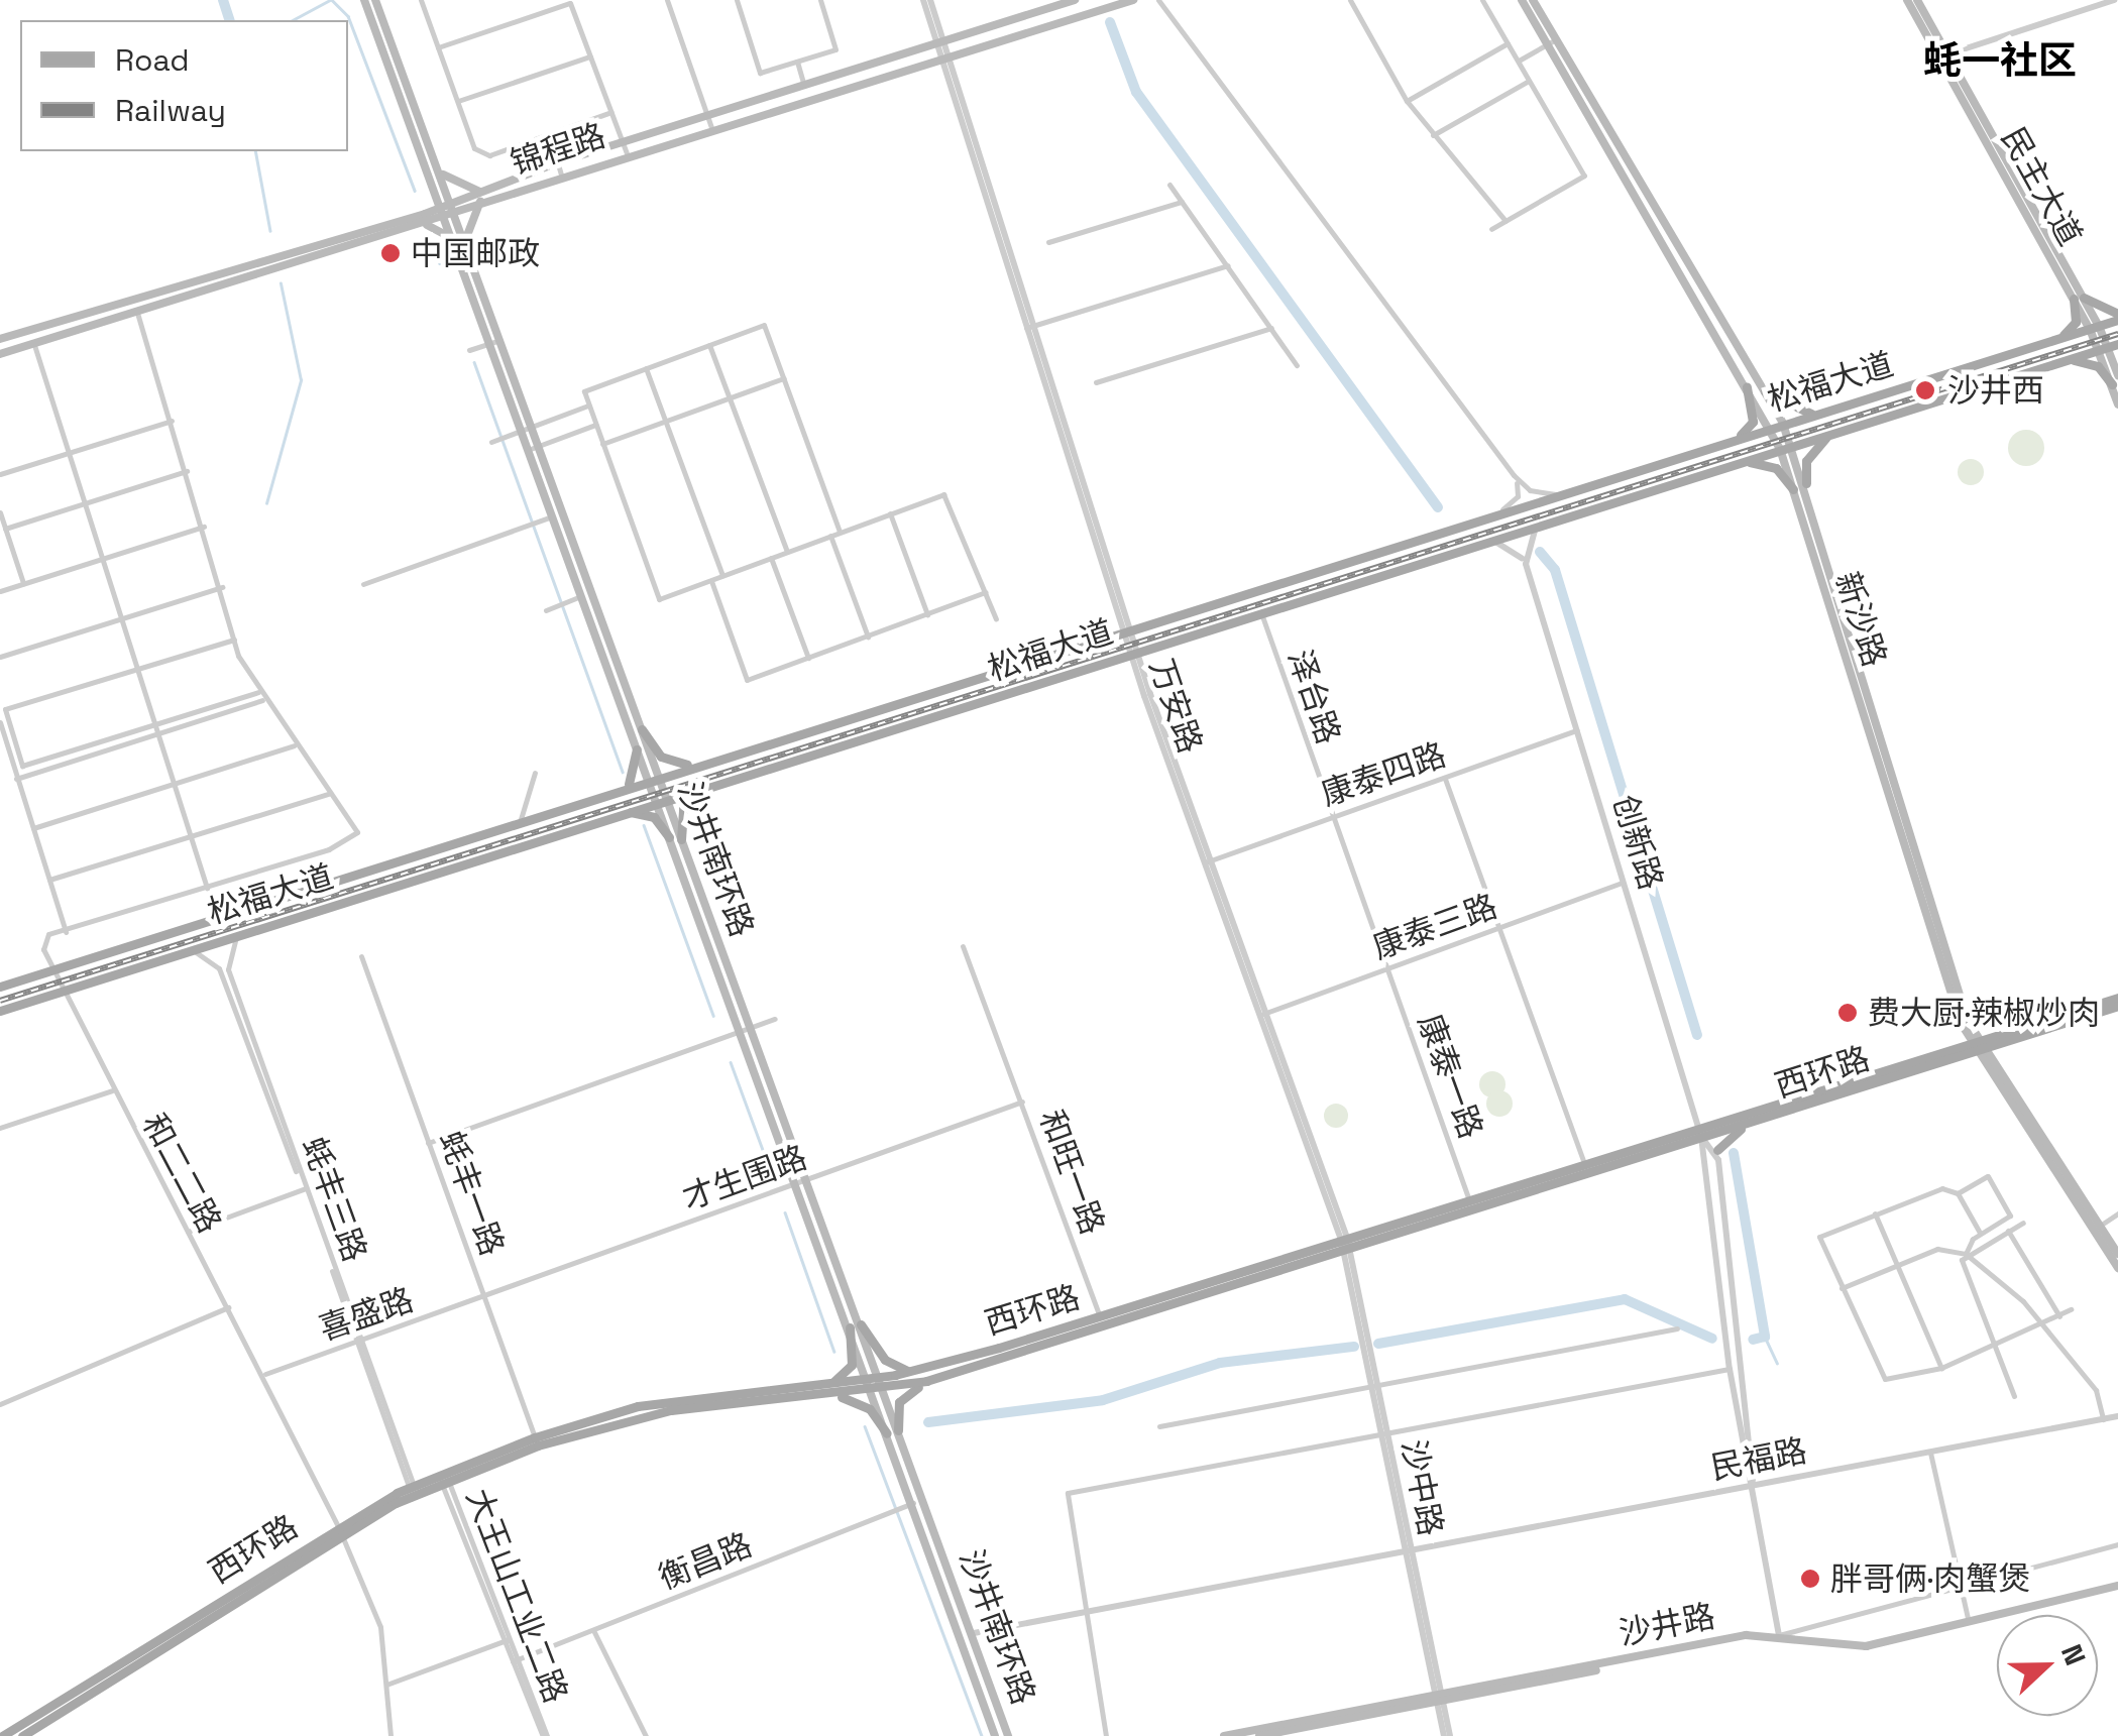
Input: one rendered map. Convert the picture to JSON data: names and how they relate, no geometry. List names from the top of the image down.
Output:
{
  "streets": {
    "main road": [
      "锦程路",
      "民主大道",
      "松福大道",
      "新沙路",
      "沙井南环路",
      "西环路",
      "沙井路"
    ],
    "street": [
      "泽台路",
      "万安路",
      "康泰四路",
      "创新路",
      "康泰三路",
      "康泰一路",
      "和旺一路",
      "和二二路",
      "才生围路",
      "蚝丰一路",
      "蚝丰三路",
      "喜盛路",
      "民福路",
      "沙中路",
      "衡昌路",
      "大王山工业二路"
    ]
  },
  "crossings": [
    ["锦程路", "万安路"],
    ["锦程路", "沙井南环路"],
    ["民主大道", "松福大道"],
    ["松福大道", "新沙路"],
    ["松福大道", "泽台路"],
    ["松福大道", "万安路"],
    ["松福大道", "沙井南环路"],
    ["松福大道", "和二二路"],
    ["松福大道", "蚝丰三路"],
    ["新沙路", "西环路"],
    ["泽台路", "康泰四路"],
    ["泽台路", "康泰三路"],
    ["泽台路", "康泰一路"],
    ["万安路", "康泰四路"],
    ["万安路", "康泰三路"],
    ["万安路", "西环路"],
    ["万安路", "沙中路"],
    ["康泰四路", "创新路"],
    ["创新路", "康泰三路"],
    ["创新路", "西环路"],
    ["创新路", "民福路"],
    ["创新路", "沙井路"],
    ["沙井南环路", "西环路"],
    ["沙井南环路", "才生围路"],
    ["沙井南环路", "民福路"],
    ["沙井南环路", "衡昌路"],
    ["康泰三路", "康泰一路"],
    ["西环路", "康泰一路"],
    ["西环路", "和旺一路"],
    ["西环路", "和二二路"],
    ["西环路", "蚝丰一路"],
    ["西环路", "蚝丰三路"],
    ["西环路", "沙中路"],
    ["西环路", "大王山工业二路"],
    ["和旺一路", "才生围路"],
    ["和二二路", "喜盛路"],
    ["才生围路", "蚝丰一路"],
    ["才生围路", "喜盛路"],
    ["蚝丰一路", "喜盛路"],
    ["蚝丰三路", "喜盛路"],
    ["民福路", "沙中路"],
    ["沙中路", "沙井路"],
    ["衡昌路", "大王山工业二路"]
  ],
  "districts": ["蚝一社区"],
  "places": [
    "中国邮政",
    "沙井西",
    "费大厨·辣椒炒肉",
    "胖哥俩·肉蟹煲"
  ],
  "legend": ["Road", "Railway"],
  "north": "right"
}
